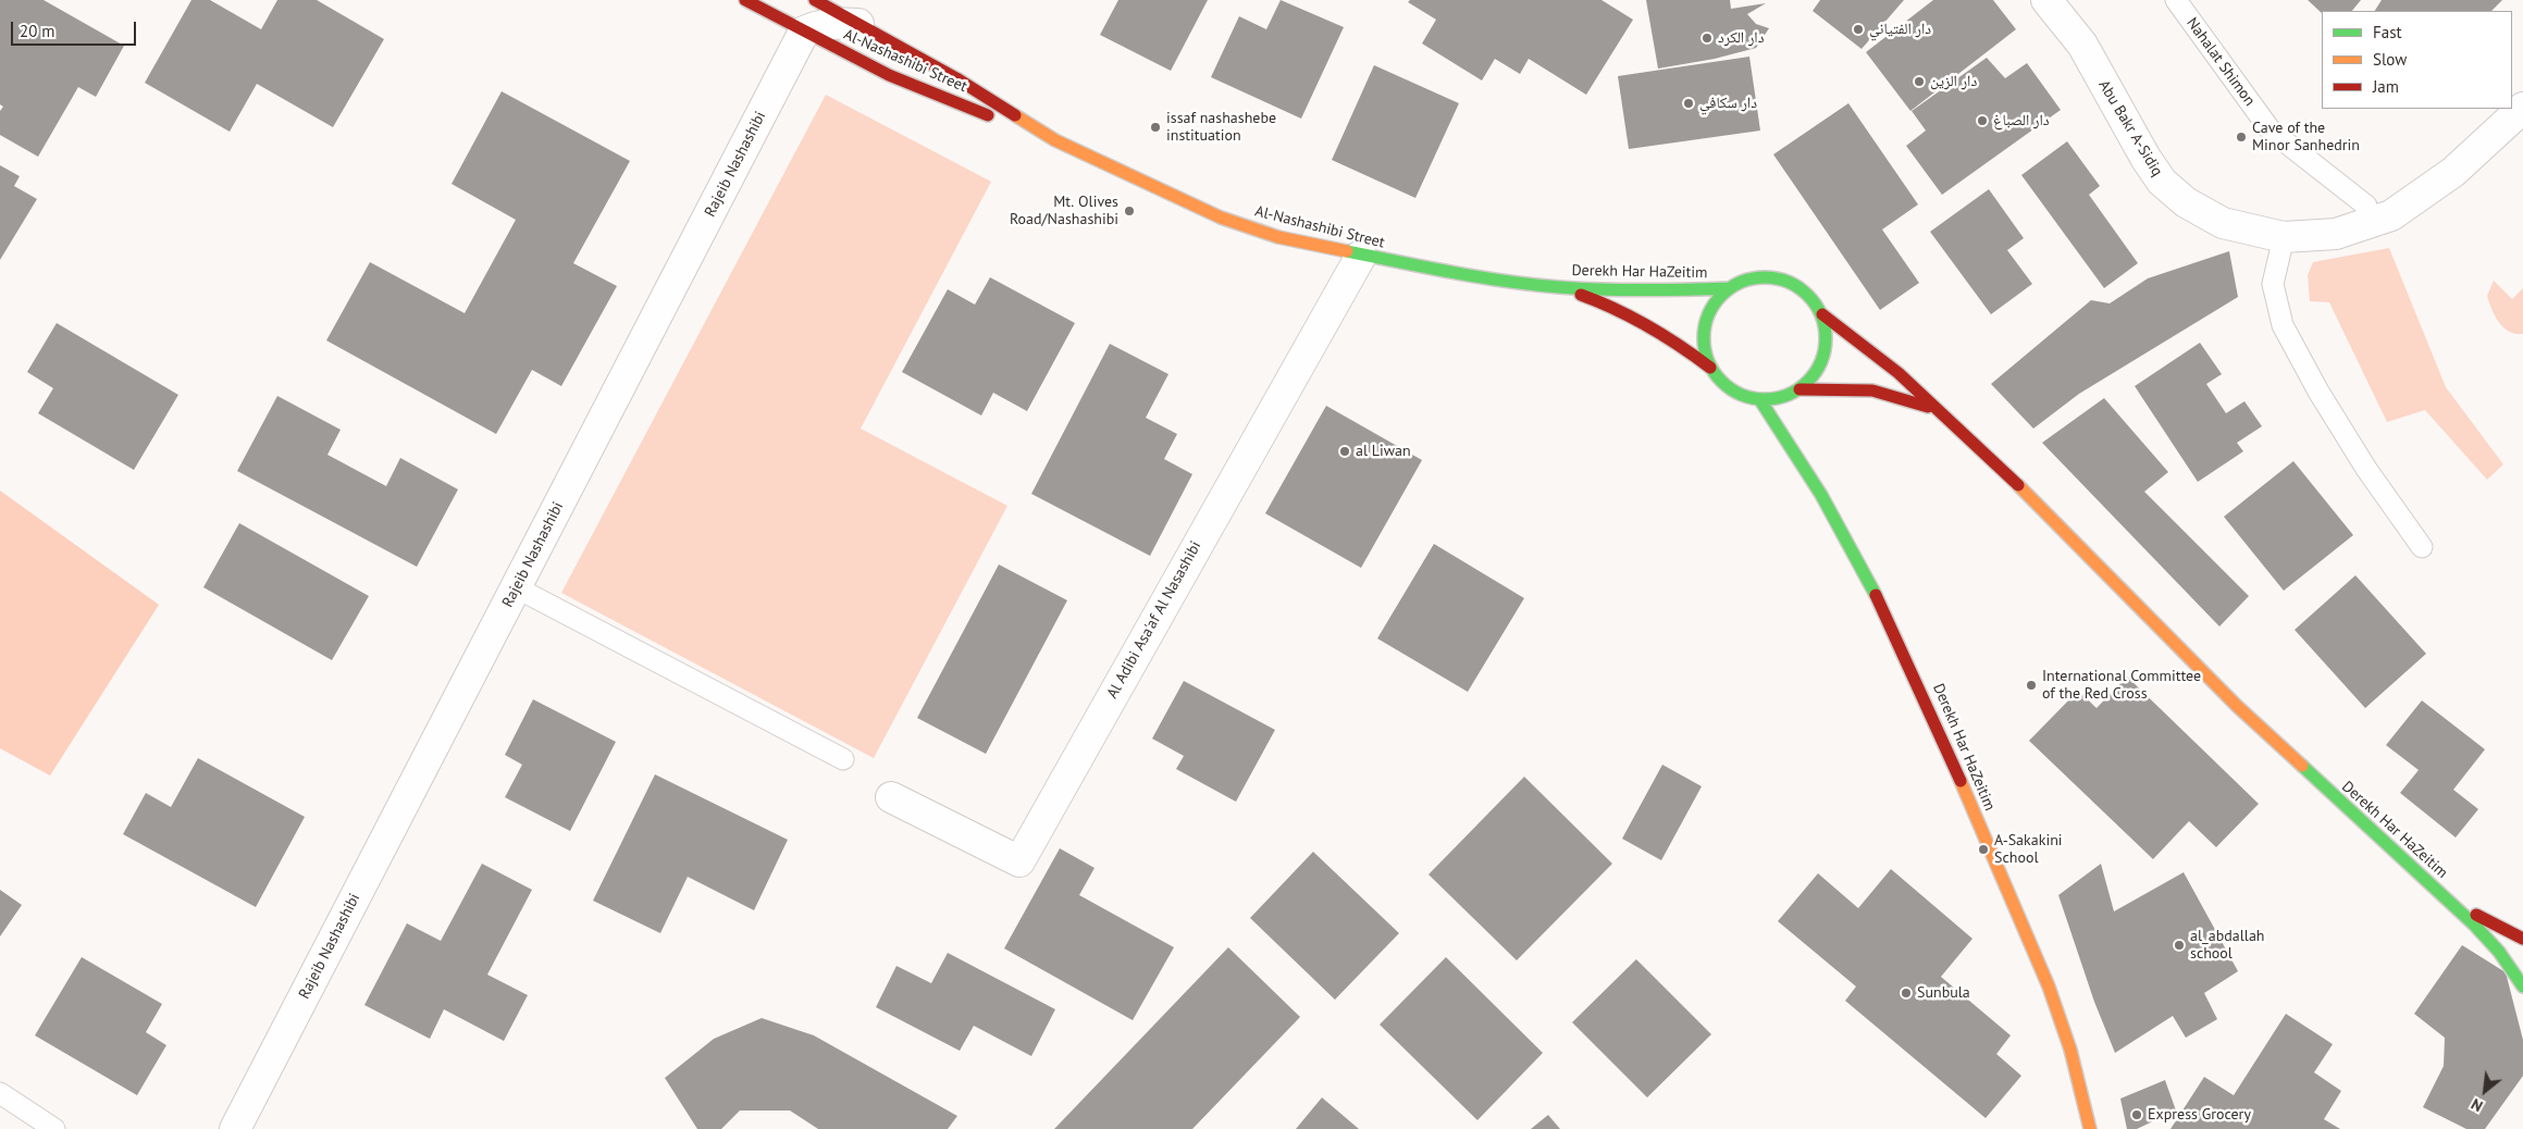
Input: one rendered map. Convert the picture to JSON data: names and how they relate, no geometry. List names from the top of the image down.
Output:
{
  "streets": {
    "street": [
      "Al-Nashashibi Street",
      "Abu Bakr A-Sidiq",
      "Rajeib Nashashibi",
      "Derekh Har HaZeitim",
      "Al Adibi Asa'af Al Nasashibi"
    ],
    "lane": ["Nahalat Shimon"]
  },
  "crossings": [
    ["Al-Nashashibi Street", "Rajeib Nashashibi"],
    ["Al-Nashashibi Street", "Derekh Har HaZeitim"],
    ["Al-Nashashibi Street", "Al Adibi Asa'af Al Nasashibi"]
  ],
  "places": [
    "دار الفتياني",
    "دار الكرد",
    "دار الزين",
    "دار سكافي",
    "دار الصباغ",
    "issaf nashashebe instituation",
    "Cave of the Minor Sanhedrin",
    "Mt. Olives Road/Nashashibi",
    "al Liwan",
    "International Committee of the Red Cross",
    "A-Sakakini School",
    "al_abdallah school",
    "Sunbula",
    "Express Grocery"
  ],
  "legend": ["Fast", "Slow", "Jam"],
  "scale_bar": "20 m",
  "north": "bottom left"
}
